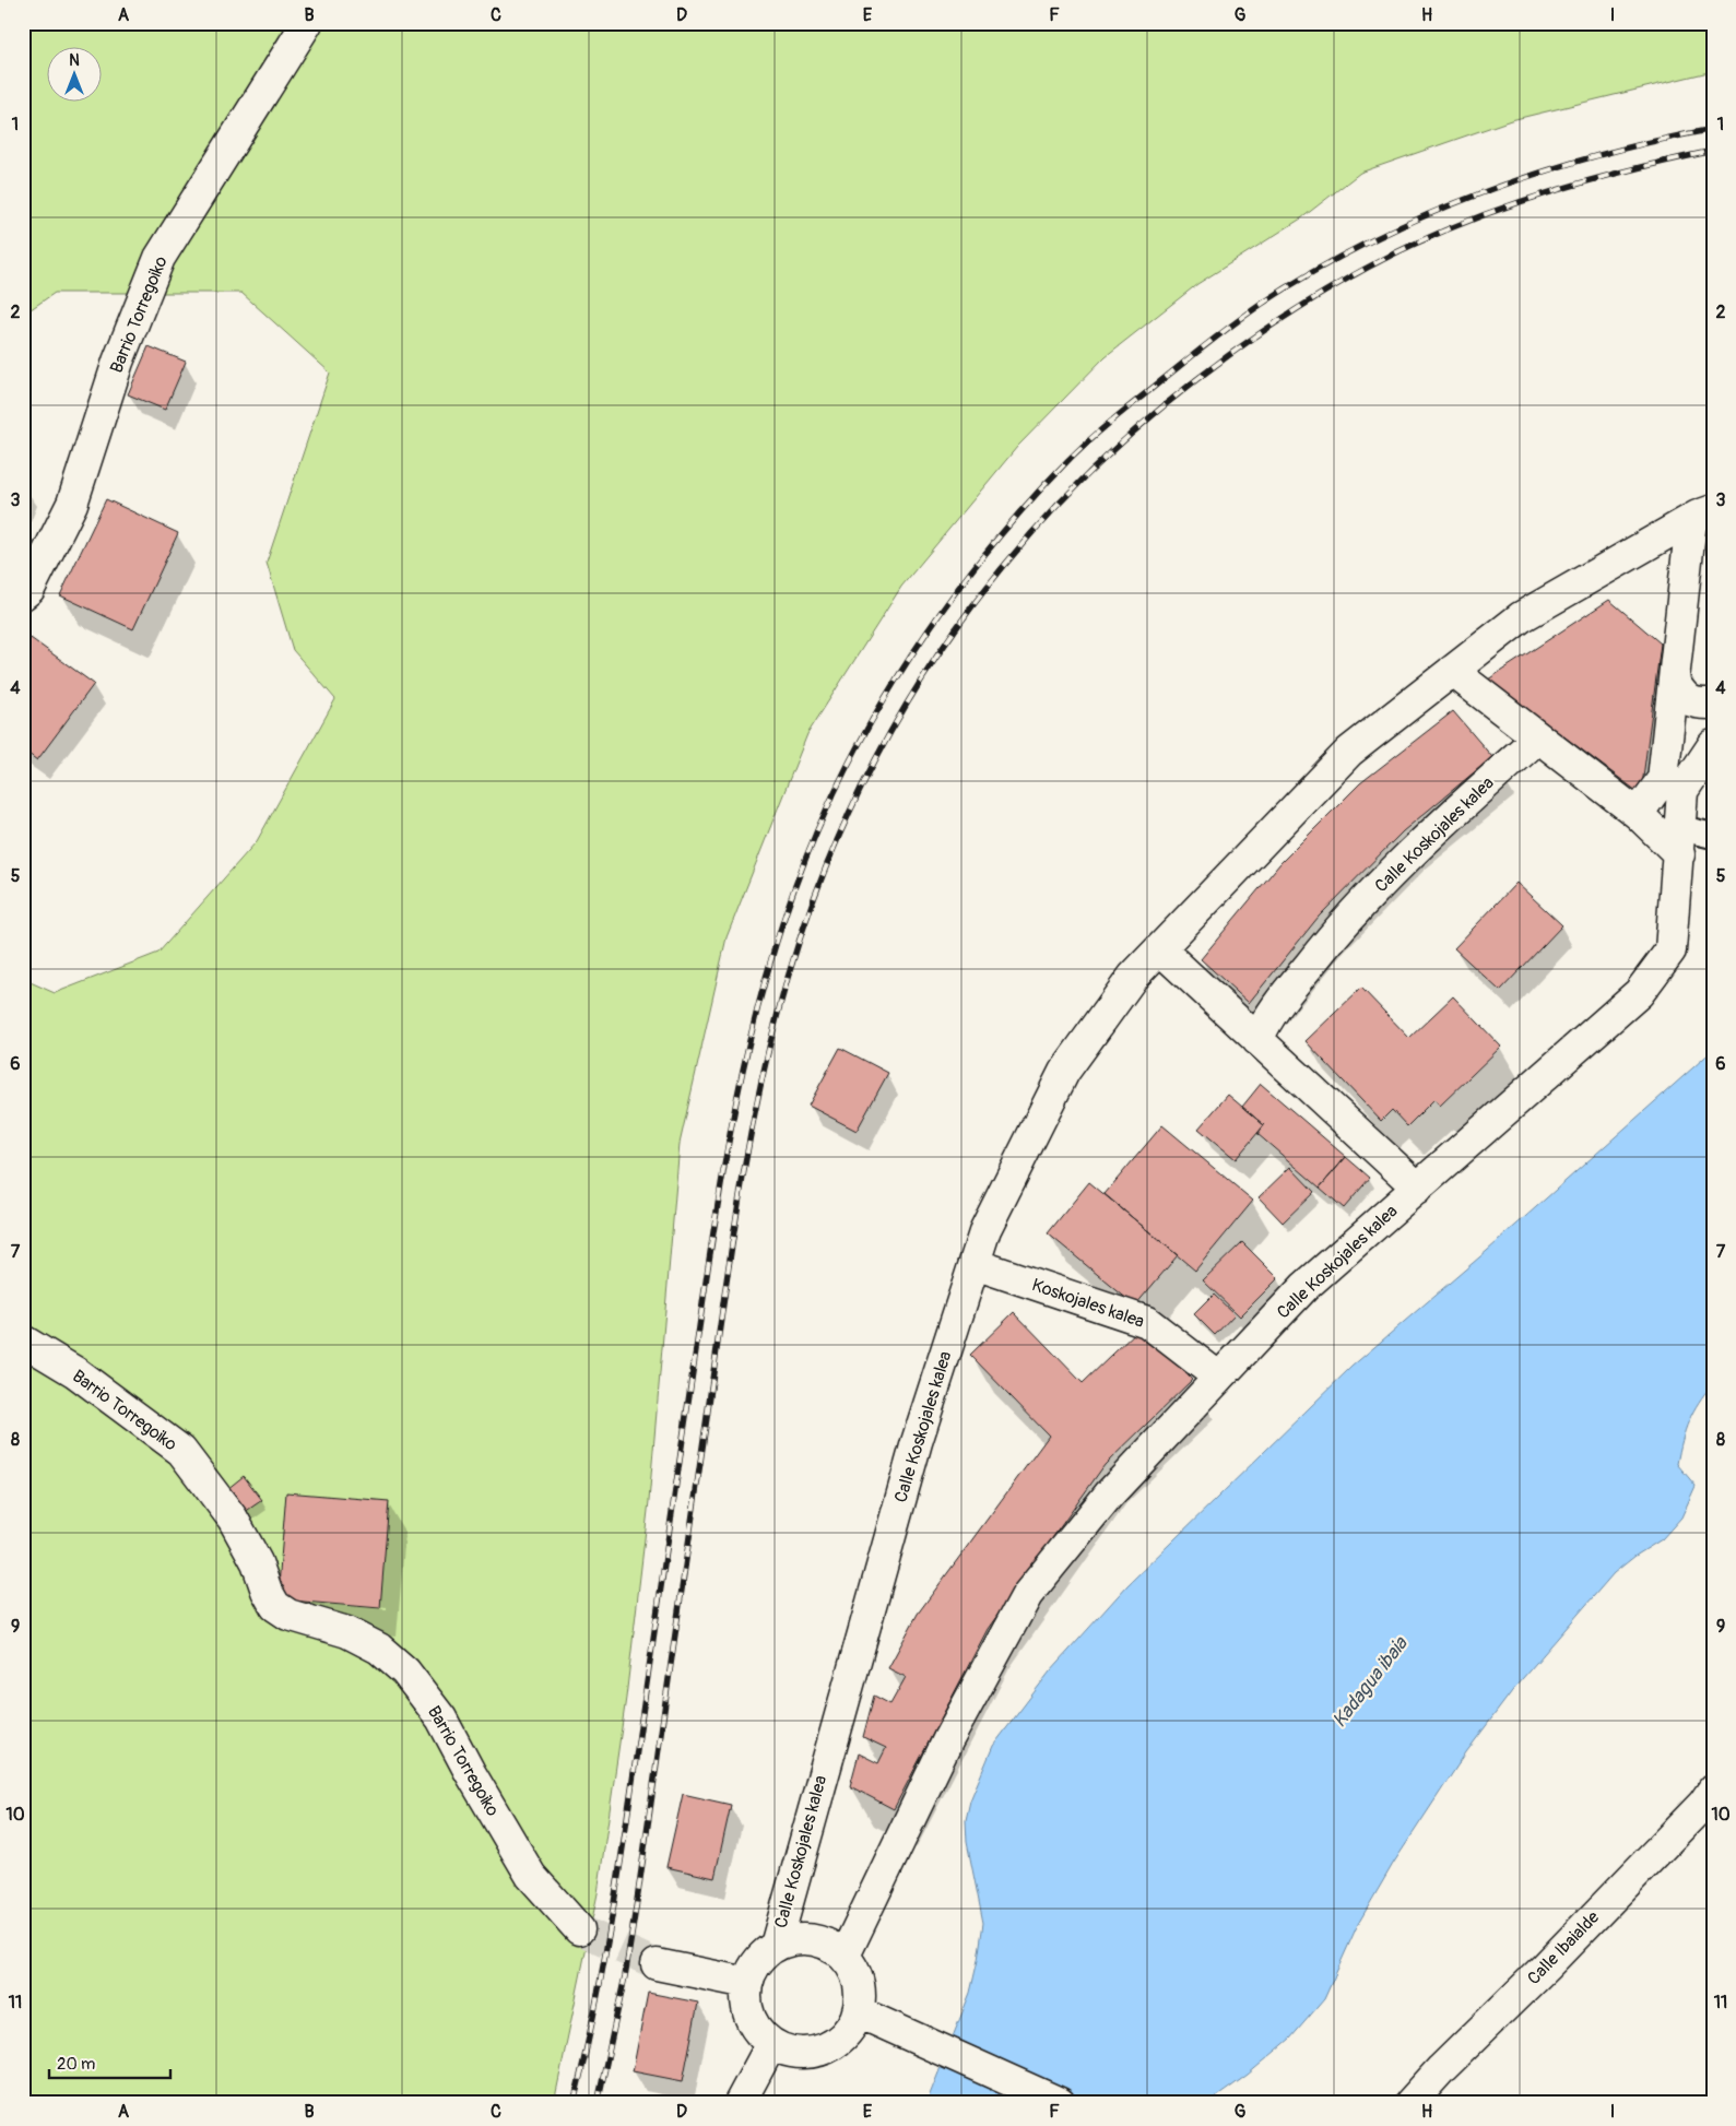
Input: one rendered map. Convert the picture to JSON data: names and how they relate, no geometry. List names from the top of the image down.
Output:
{
  "streets": {
    "street": [
      "Barrio Torregoiko",
      "Calle Koskojales kalea",
      "Koskojales kalea",
      "Calle Ibaialde"
    ]
  },
  "crossings": [
    ["Calle Koskojales kalea", "Koskojales kalea"]
  ],
  "water": ["Kadagua ibaia"],
  "scale_bar": "20 m",
  "north": "top",
  "grid": {
    "columns": [
      "A",
      "B",
      "C",
      "D",
      "E",
      "F",
      "G",
      "H",
      "I"
    ],
    "rows": [
      "1",
      "2",
      "3",
      "4",
      "5",
      "6",
      "7",
      "8",
      "9",
      "10",
      "11"
    ]
  }
}
